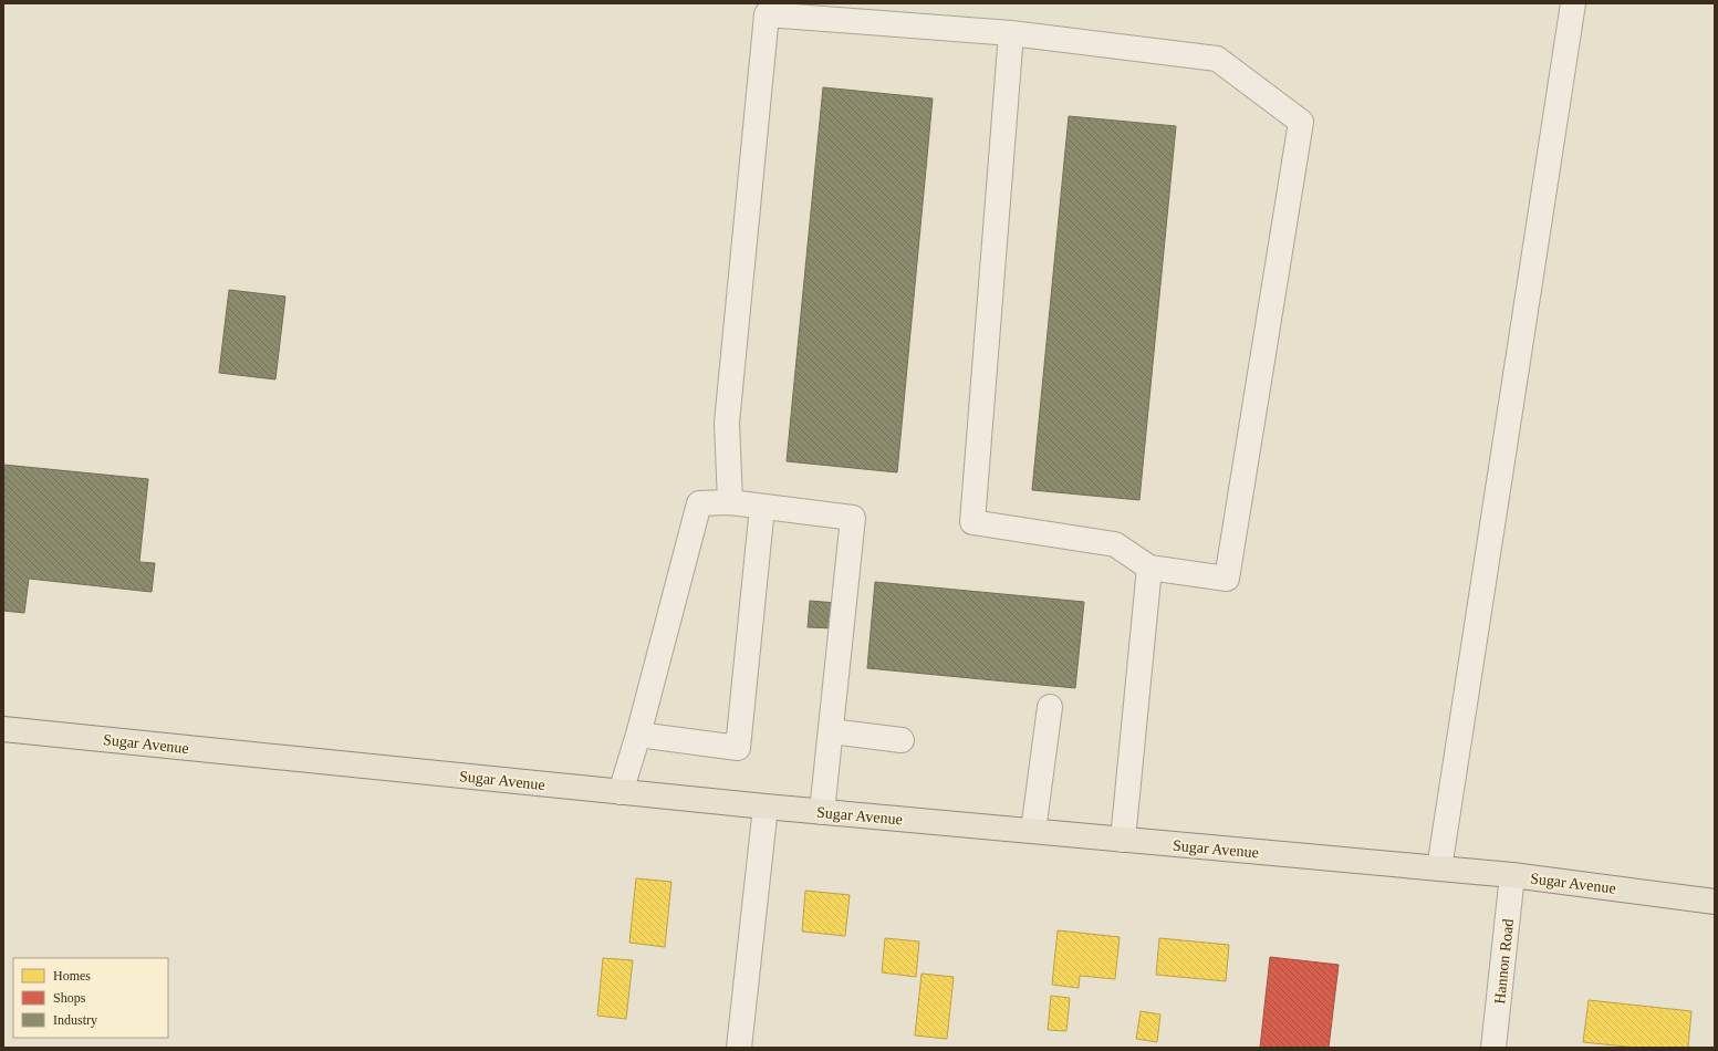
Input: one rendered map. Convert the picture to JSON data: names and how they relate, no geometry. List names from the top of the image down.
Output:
{
  "streets": {
    "main road": ["Sugar Avenue"],
    "street": ["Hannon Road"]
  },
  "crossings": [
    ["Sugar Avenue", "Hannon Road"]
  ],
  "legend": ["Homes", "Shops", "Industry"]
}
